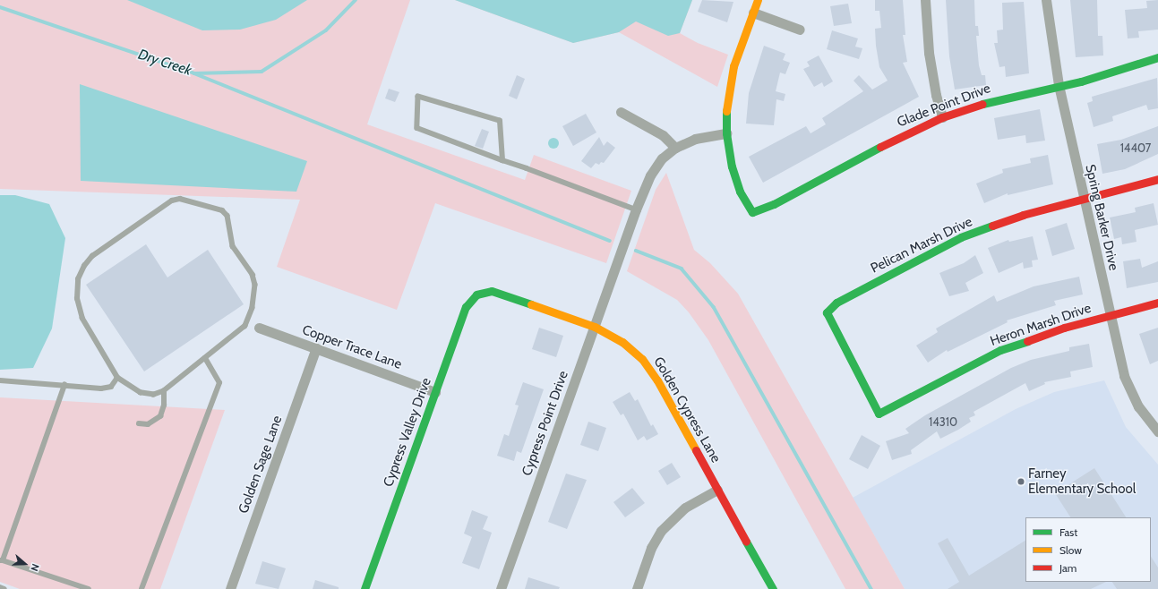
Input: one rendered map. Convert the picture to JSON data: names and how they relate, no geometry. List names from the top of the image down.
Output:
{
  "streets": {
    "street": [
      "Glade Point Drive",
      "Spring Barker Drive",
      "Pelican Marsh Drive",
      "Heron Marsh Drive",
      "Copper Trace Lane",
      "Golden Cypress Lane",
      "Cypress Point Drive",
      "Cypress Valley Drive",
      "Golden Sage Lane"
    ]
  },
  "crossings": [
    ["Glade Point Drive", "Spring Barker Drive"],
    ["Spring Barker Drive", "Pelican Marsh Drive"],
    ["Spring Barker Drive", "Heron Marsh Drive"],
    ["Pelican Marsh Drive", "Heron Marsh Drive"],
    ["Copper Trace Lane", "Cypress Valley Drive"],
    ["Copper Trace Lane", "Golden Sage Lane"],
    ["Golden Cypress Lane", "Cypress Point Drive"],
    ["Golden Cypress Lane", "Cypress Valley Drive"]
  ],
  "water": ["Dry Creek"],
  "places": ["Farney Elementary School"],
  "house_numbers": ["14407", "14310"],
  "legend": ["Fast", "Slow", "Jam"],
  "north": "right"
}
